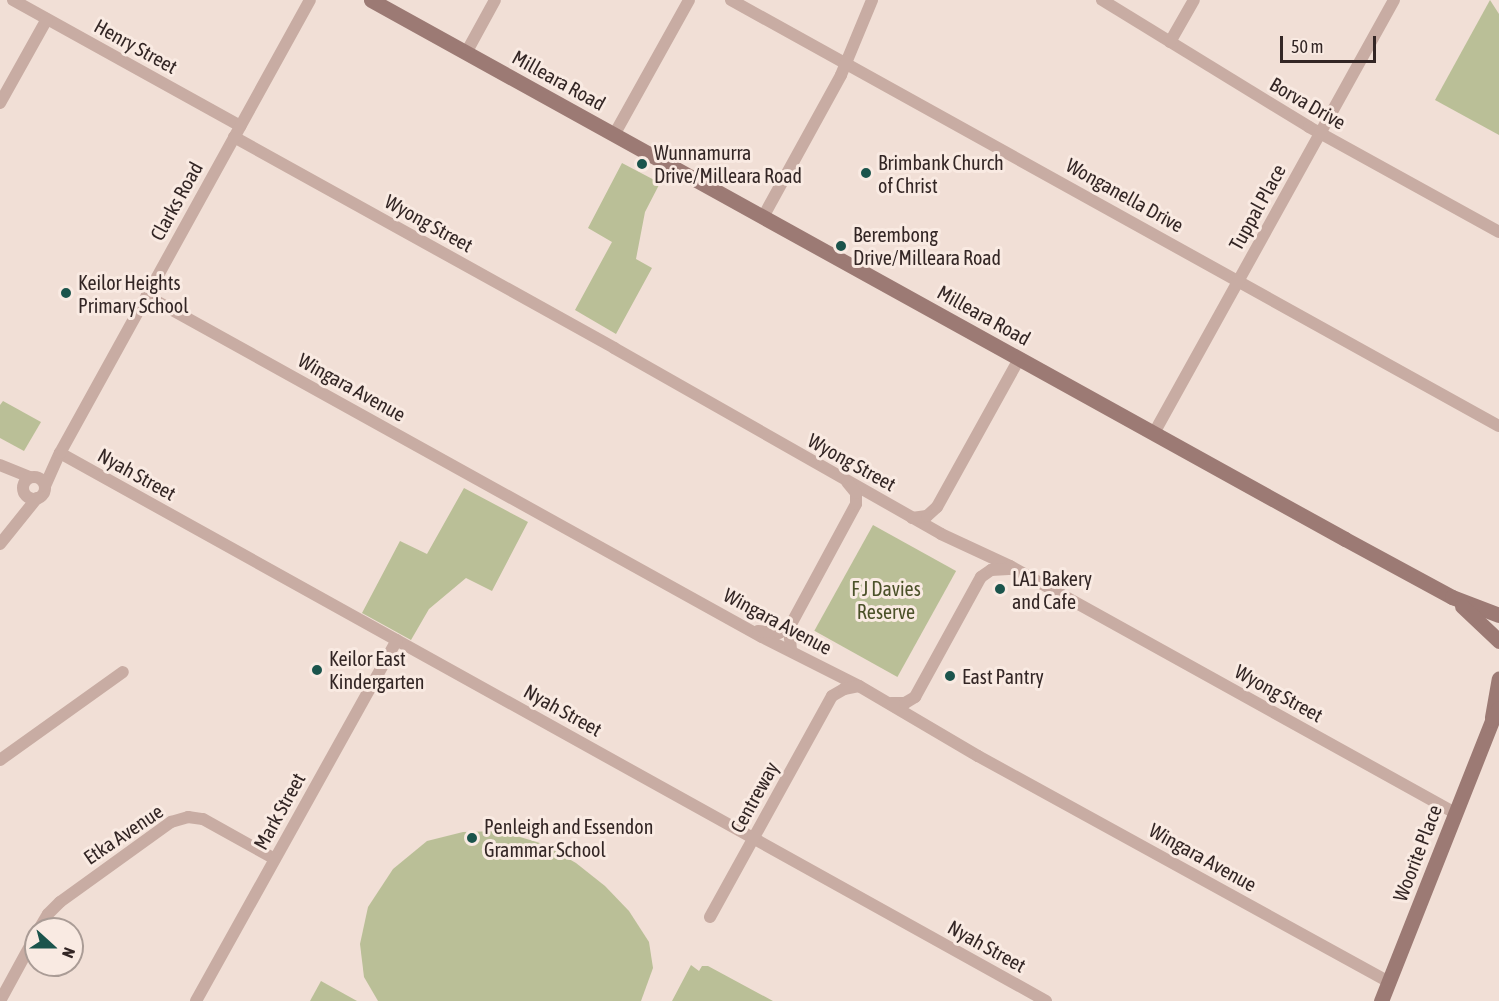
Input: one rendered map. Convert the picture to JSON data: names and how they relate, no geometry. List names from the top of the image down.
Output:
{
  "streets": {
    "main road": ["Milleara Road", "Woorite Place"],
    "street": [
      "Henry Street",
      "Borva Drive",
      "Wonganella Drive",
      "Clarks Road",
      "Tuppal Place",
      "Wyong Street",
      "Wingara Avenue",
      "Nyah Street",
      "Centreway",
      "Mark Street",
      "Etka Avenue"
    ]
  },
  "crossings": [
    ["Henry Street", "Clarks Road"],
    ["Milleara Road", "Tuppal Place"],
    ["Borva Drive", "Tuppal Place"],
    ["Wonganella Drive", "Tuppal Place"],
    ["Clarks Road", "Wyong Street"],
    ["Clarks Road", "Wingara Avenue"],
    ["Clarks Road", "Nyah Street"],
    ["Wyong Street", "Woorite Place"],
    ["Wingara Avenue", "Woorite Place"],
    ["Nyah Street", "Centreway"],
    ["Nyah Street", "Mark Street"],
    ["Mark Street", "Etka Avenue"]
  ],
  "parks": ["F J Davies Reserve"],
  "places": [
    "Wunnamurra Drive/Milleara Road",
    "Brimbank Church of Christ",
    "Berembong Drive/Milleara Road",
    "Keilor Heights Primary School",
    "LA1 Bakery and Cafe",
    "Keilor East Kindergarten",
    "East Pantry",
    "Penleigh and Essendon Grammar School"
  ],
  "scale_bar": "50 m",
  "north": "right"
}
